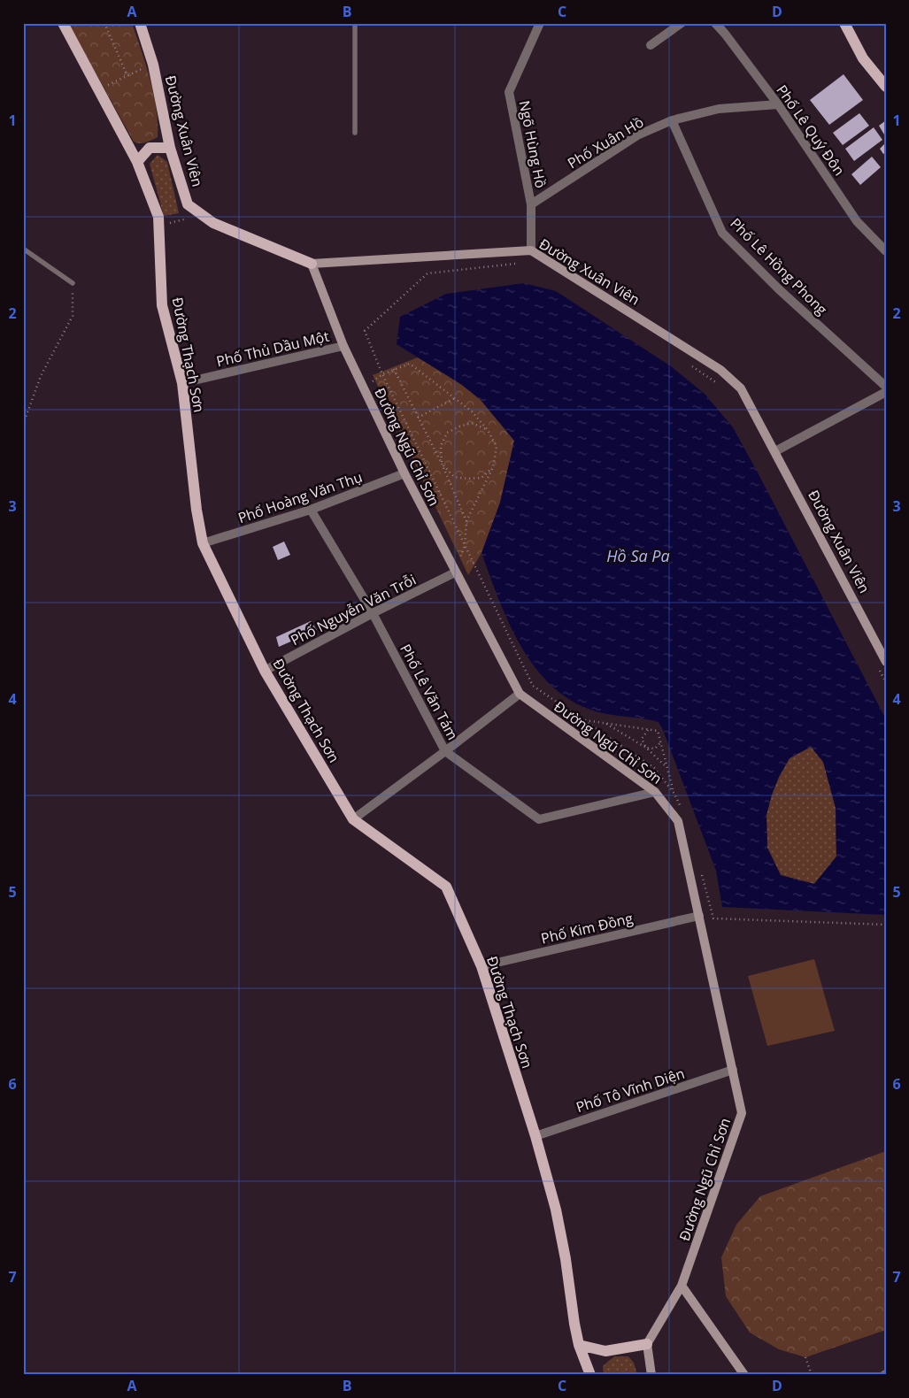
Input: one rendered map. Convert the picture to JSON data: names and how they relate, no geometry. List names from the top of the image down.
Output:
{
  "streets": {
    "main road": ["Đường Xuân Viên", "Đường Thạch Sơn", "Đường Ngũ Chỉ Sơn"],
    "street": [
      "Phố Lê Quý Đôn",
      "Phố Xuân Hồ",
      "Ngõ Hùng Hồ",
      "Phố Lê Hồng Phong",
      "Phố Thủ Dầu Một",
      "Phố Hoàng Văn Thụ",
      "Phố Nguyễn Văn Trỗi",
      "Phố Lê Văn Tám",
      "Phố Kim Đồng",
      "Phố Tô Vĩnh Diện"
    ]
  },
  "crossings": [
    ["Phố Lê Quý Đôn", "Phố Xuân Hồ"],
    ["Đường Xuân Viên", "Ngõ Hùng Hồ"],
    ["Đường Xuân Viên", "Đường Ngũ Chỉ Sơn"],
    ["Phố Xuân Hồ", "Ngõ Hùng Hồ"],
    ["Phố Xuân Hồ", "Phố Lê Hồng Phong"],
    ["Phố Thủ Dầu Một", "Đường Thạch Sơn"],
    ["Phố Thủ Dầu Một", "Đường Ngũ Chỉ Sơn"],
    ["Đường Thạch Sơn", "Phố Hoàng Văn Thụ"],
    ["Đường Thạch Sơn", "Phố Nguyễn Văn Trỗi"],
    ["Đường Thạch Sơn", "Phố Kim Đồng"],
    ["Đường Thạch Sơn", "Phố Tô Vĩnh Diện"],
    ["Đường Ngũ Chỉ Sơn", "Phố Hoàng Văn Thụ"],
    ["Đường Ngũ Chỉ Sơn", "Phố Nguyễn Văn Trỗi"],
    ["Đường Ngũ Chỉ Sơn", "Phố Lê Văn Tám"],
    ["Đường Ngũ Chỉ Sơn", "Phố Kim Đồng"],
    ["Đường Ngũ Chỉ Sơn", "Phố Tô Vĩnh Diện"],
    ["Phố Hoàng Văn Thụ", "Phố Lê Văn Tám"],
    ["Phố Nguyễn Văn Trỗi", "Phố Lê Văn Tám"]
  ],
  "water": ["Hồ Sa Pa"],
  "grid": {
    "columns": [
      "A",
      "B",
      "C",
      "D"
    ],
    "rows": [
      "1",
      "2",
      "3",
      "4",
      "5",
      "6",
      "7"
    ]
  }
}
